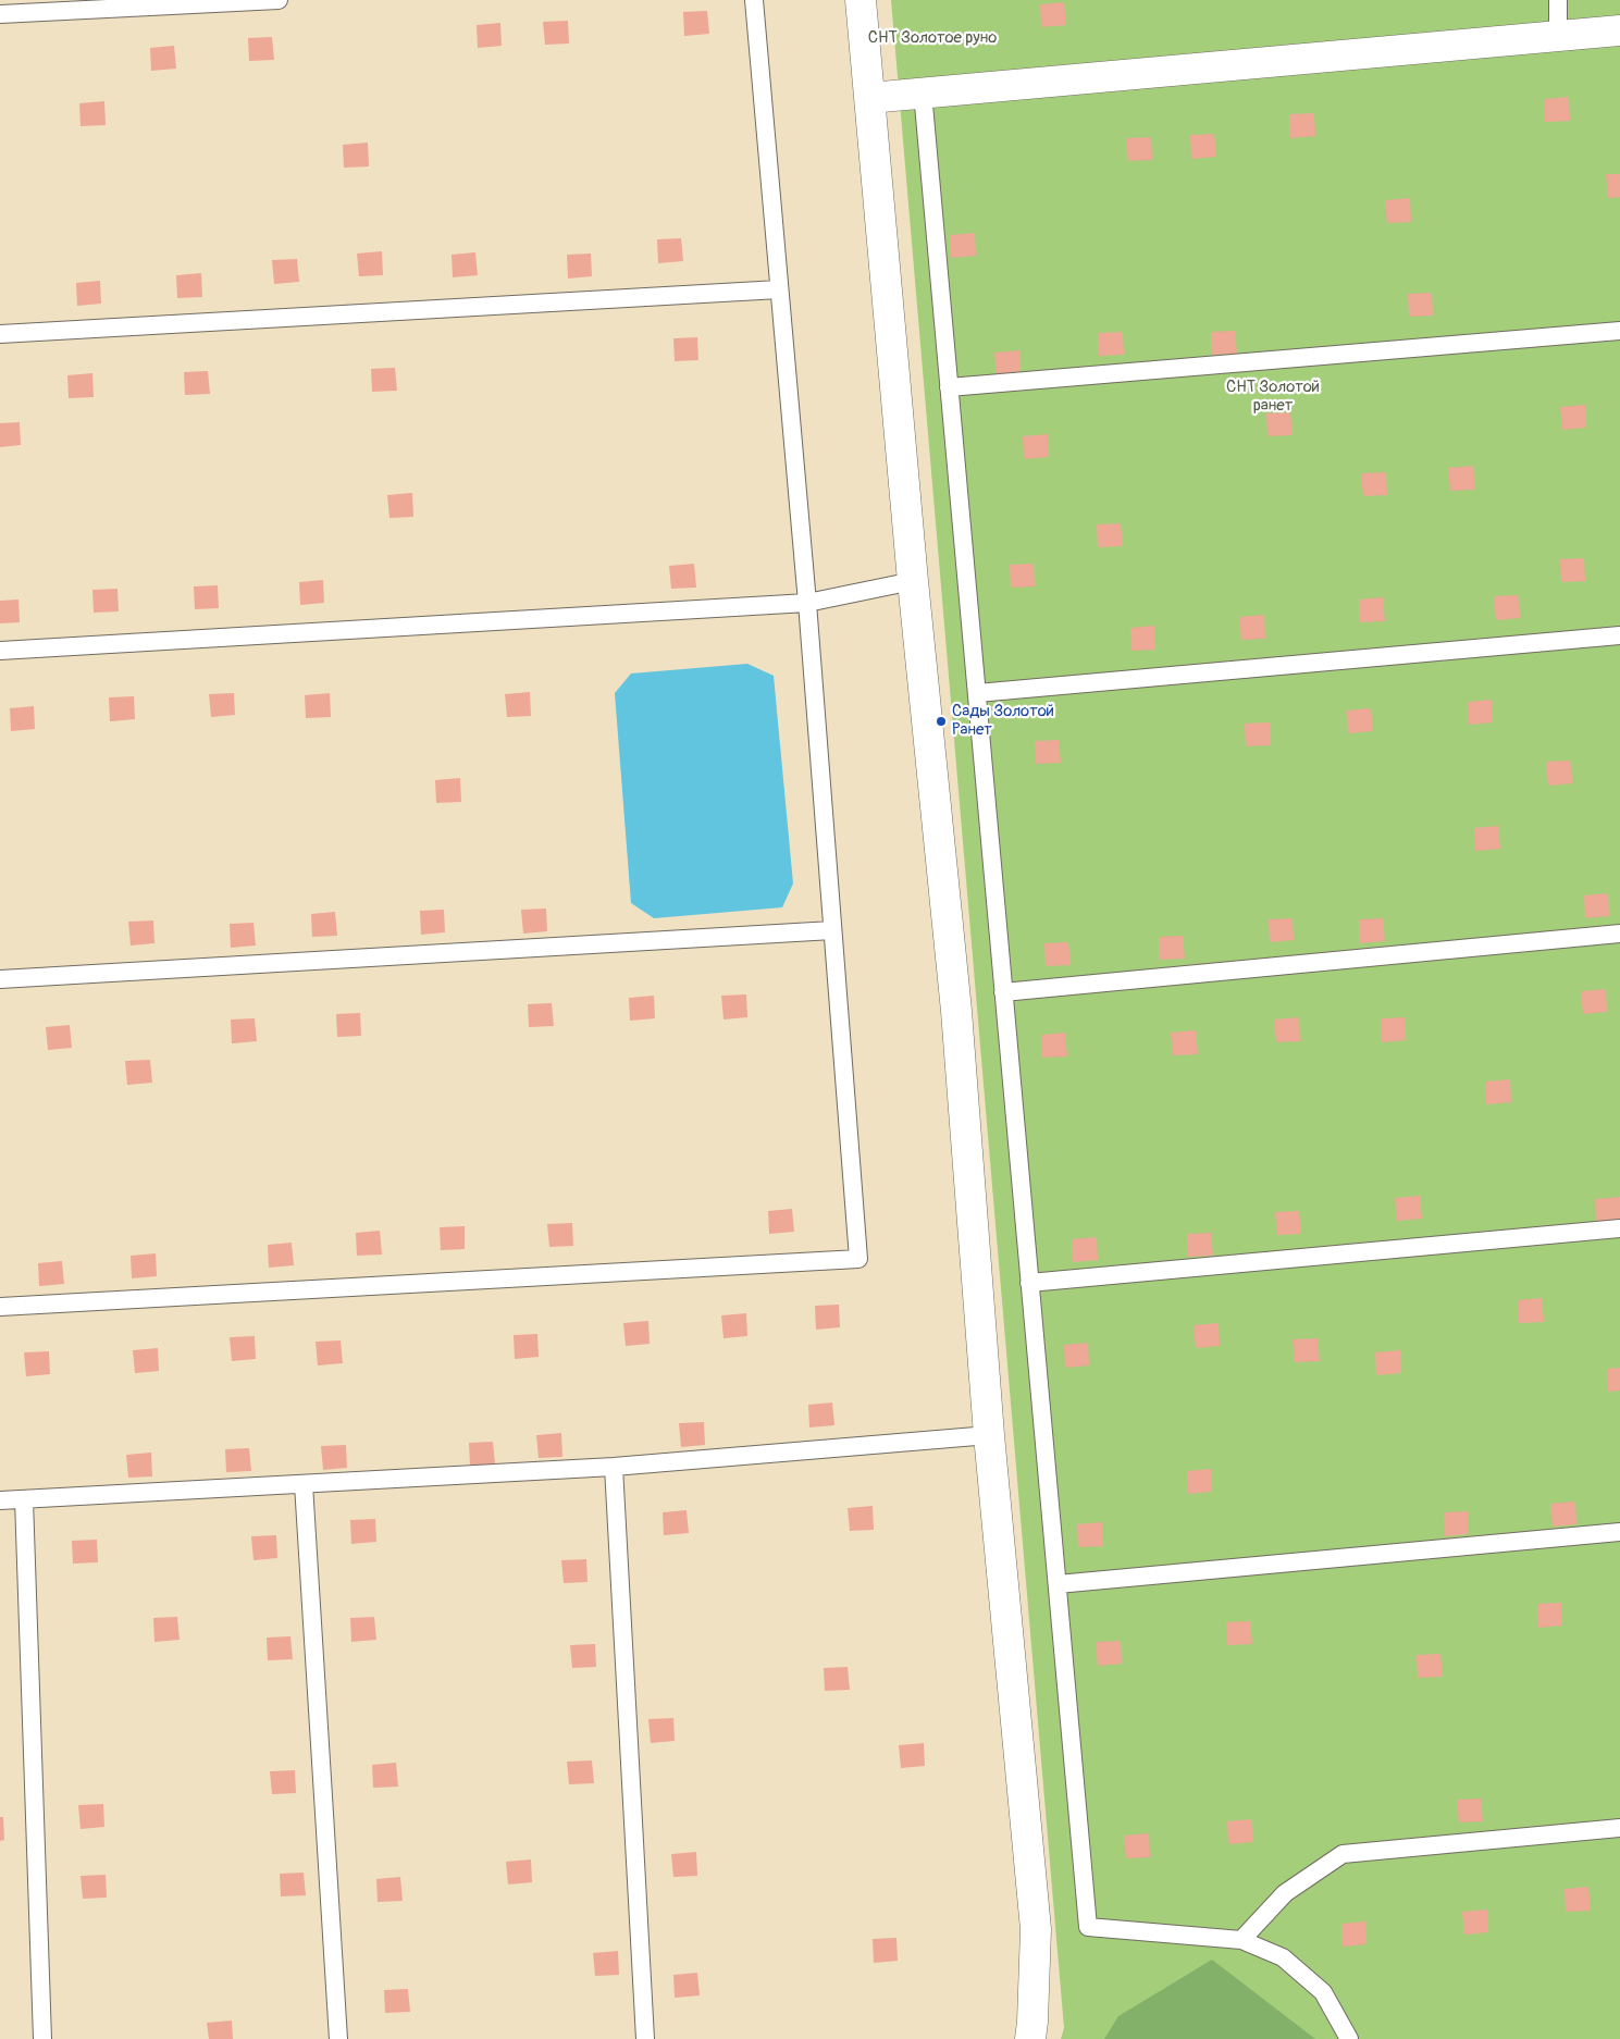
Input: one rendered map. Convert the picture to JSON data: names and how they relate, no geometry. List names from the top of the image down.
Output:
{
  "parks": ["СНТ Золотое руно", "СНТ Золотой ранет"],
  "places": ["Сады Золотой Ранет"]
}
